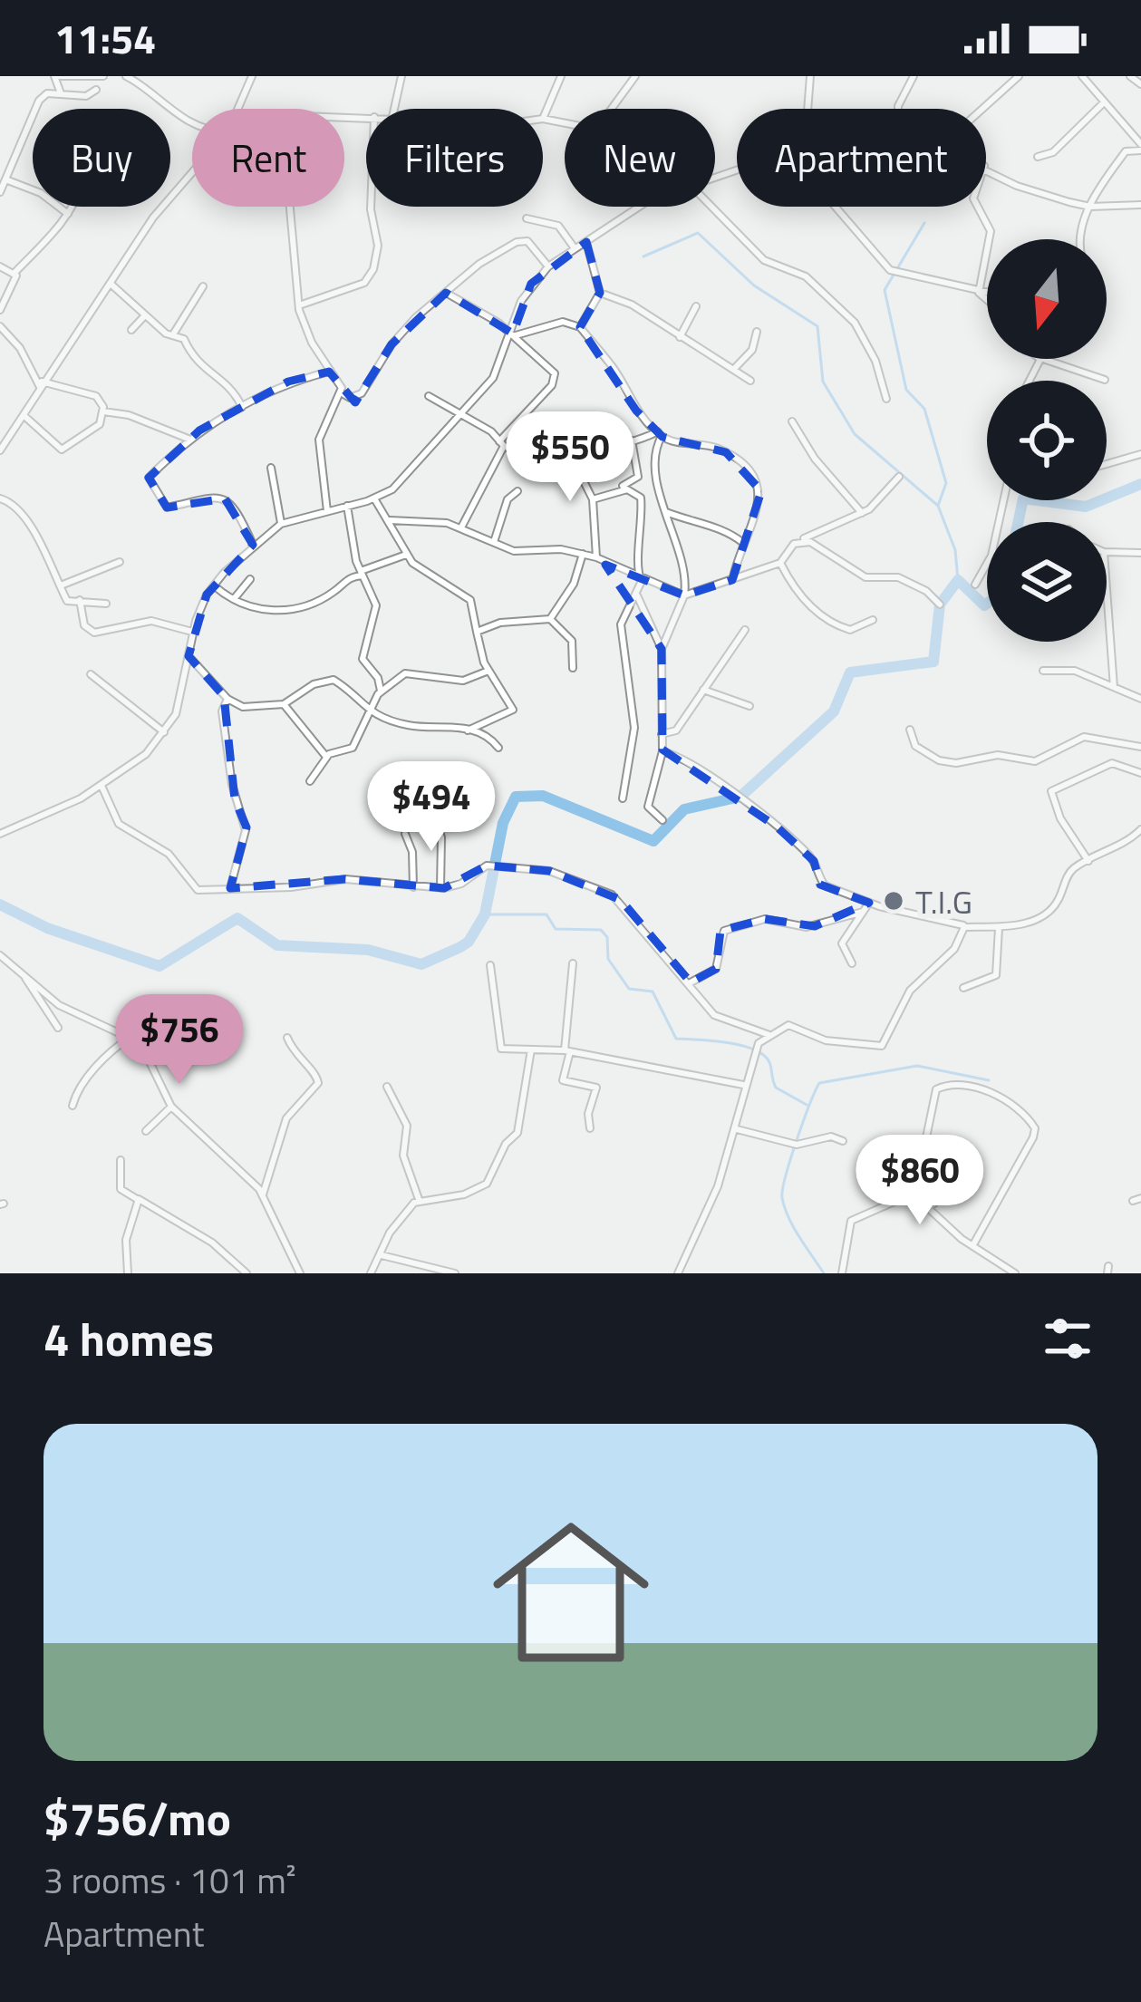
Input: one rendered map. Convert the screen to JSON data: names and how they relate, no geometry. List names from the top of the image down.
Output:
{
  "places": ["T.I.G"],
  "north": "bottom",
  "page": {
    "status": "11:54",
    "chip": [
      "Buy",
      "Rent",
      "Filters",
      "New",
      "Apartment"
    ],
    "price": [
      "$550",
      "$494",
      "$756",
      "$860"
    ],
    "heading": "4 homes",
    "list": [
      {
        "name": "$756/mo",
        "note": "3 rooms · 101 m² · Apartment"
      }
    ]
  }
}
